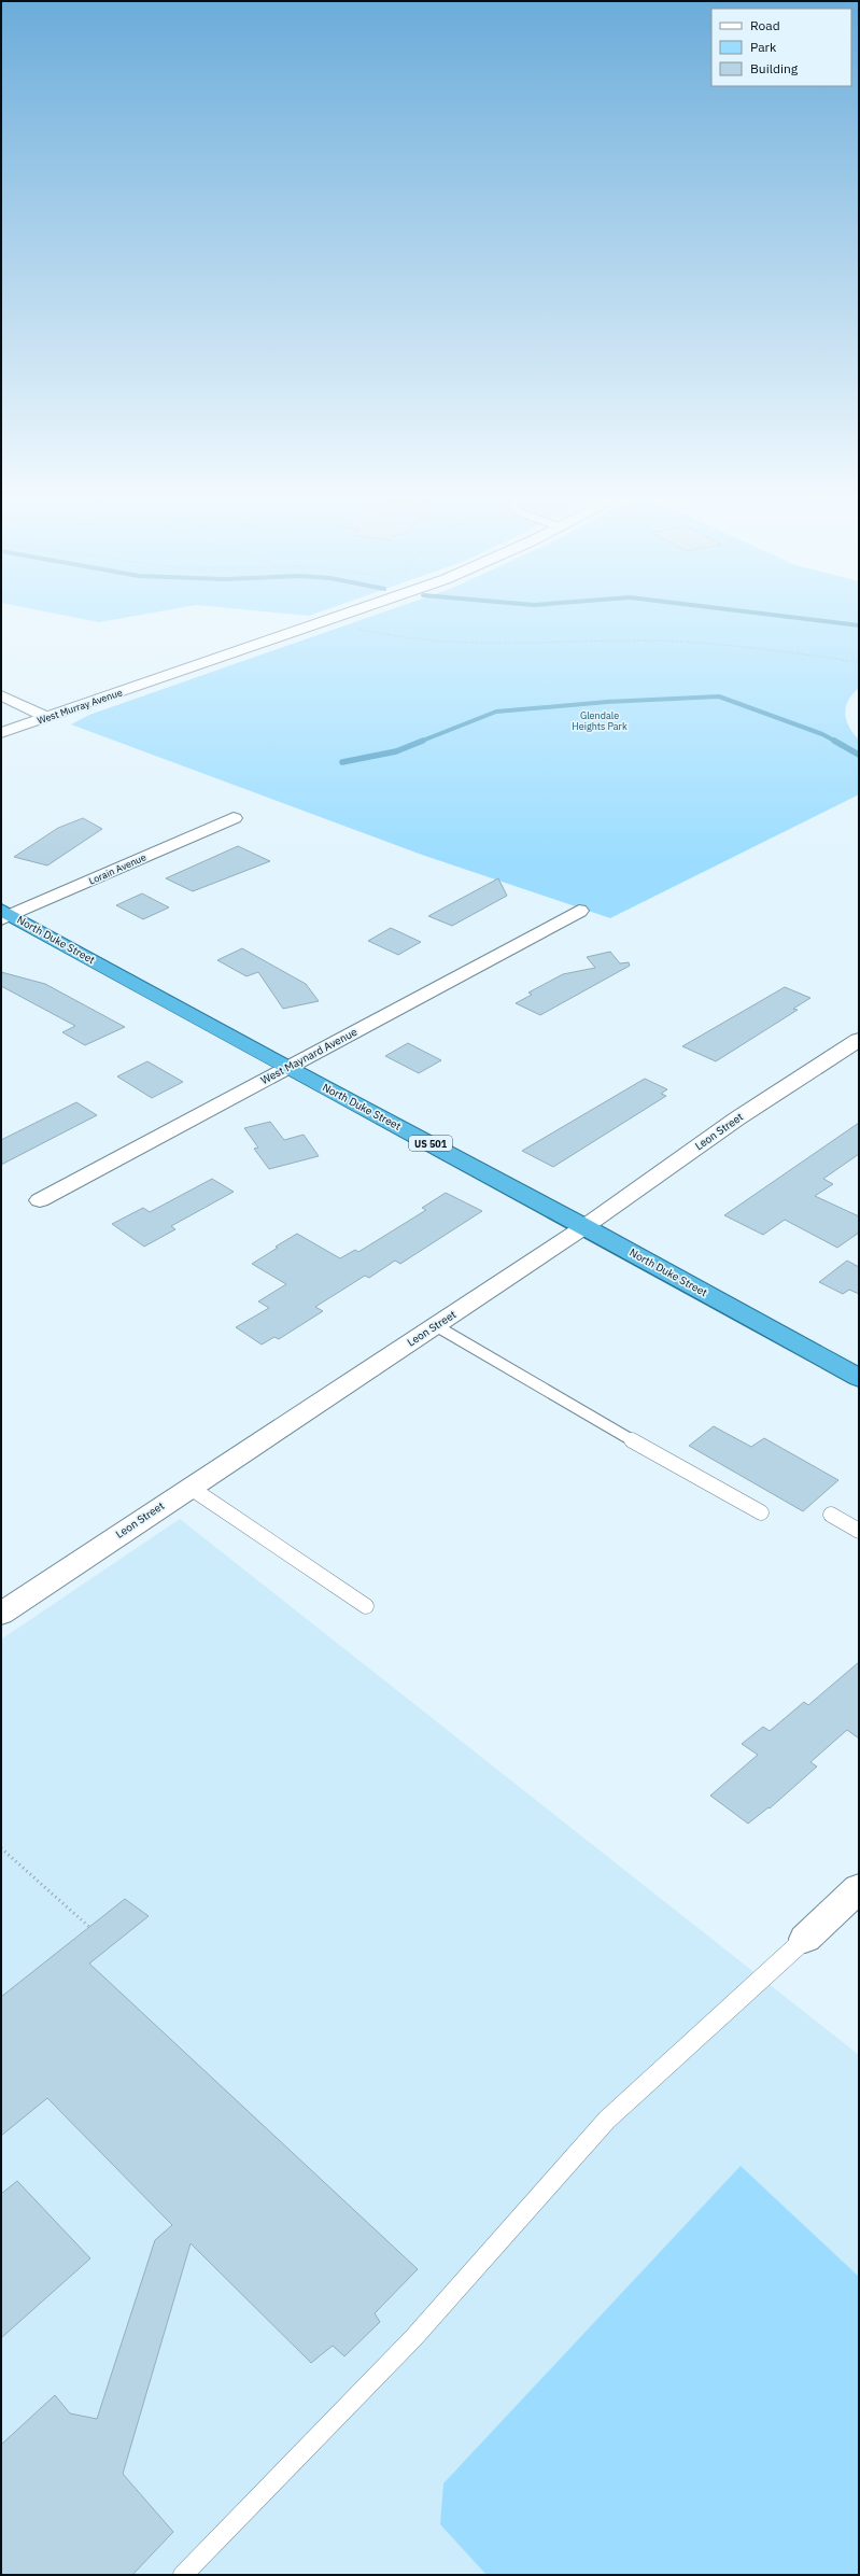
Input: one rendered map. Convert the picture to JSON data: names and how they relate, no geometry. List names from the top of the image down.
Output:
{
  "streets": {
    "highway": ["North Duke Street", "US 501"],
    "street": [
      "West Murray Avenue",
      "Lorain Avenue",
      "West Maynard Avenue",
      "Leon Street"
    ]
  },
  "crossings": [
    ["Lorain Avenue", "North Duke Street"],
    ["North Duke Street", "West Maynard Avenue"],
    ["North Duke Street", "Leon Street"]
  ],
  "parks": ["Glendale Heights Park"],
  "legend": ["Road", "Park", "Building"]
}
